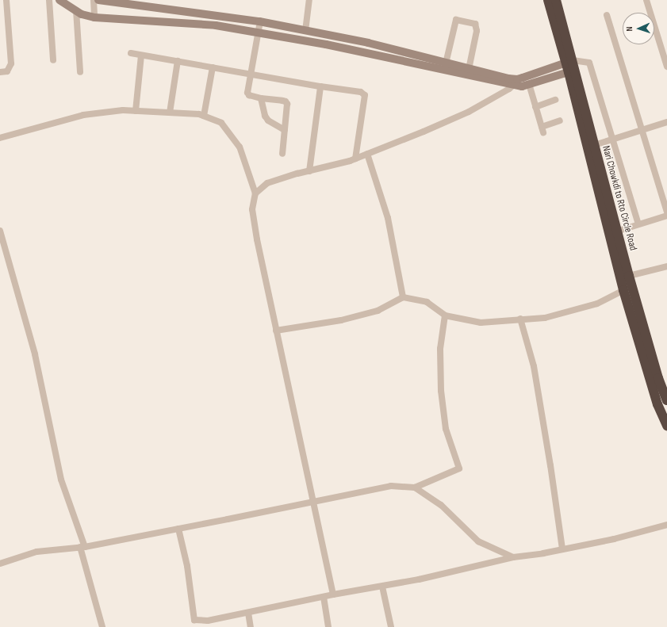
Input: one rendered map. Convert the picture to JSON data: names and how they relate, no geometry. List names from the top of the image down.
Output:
{
  "streets": {
    "highway": ["Nari Chowkdi to Rto Circle Road"]
  },
  "north": "left"
}
